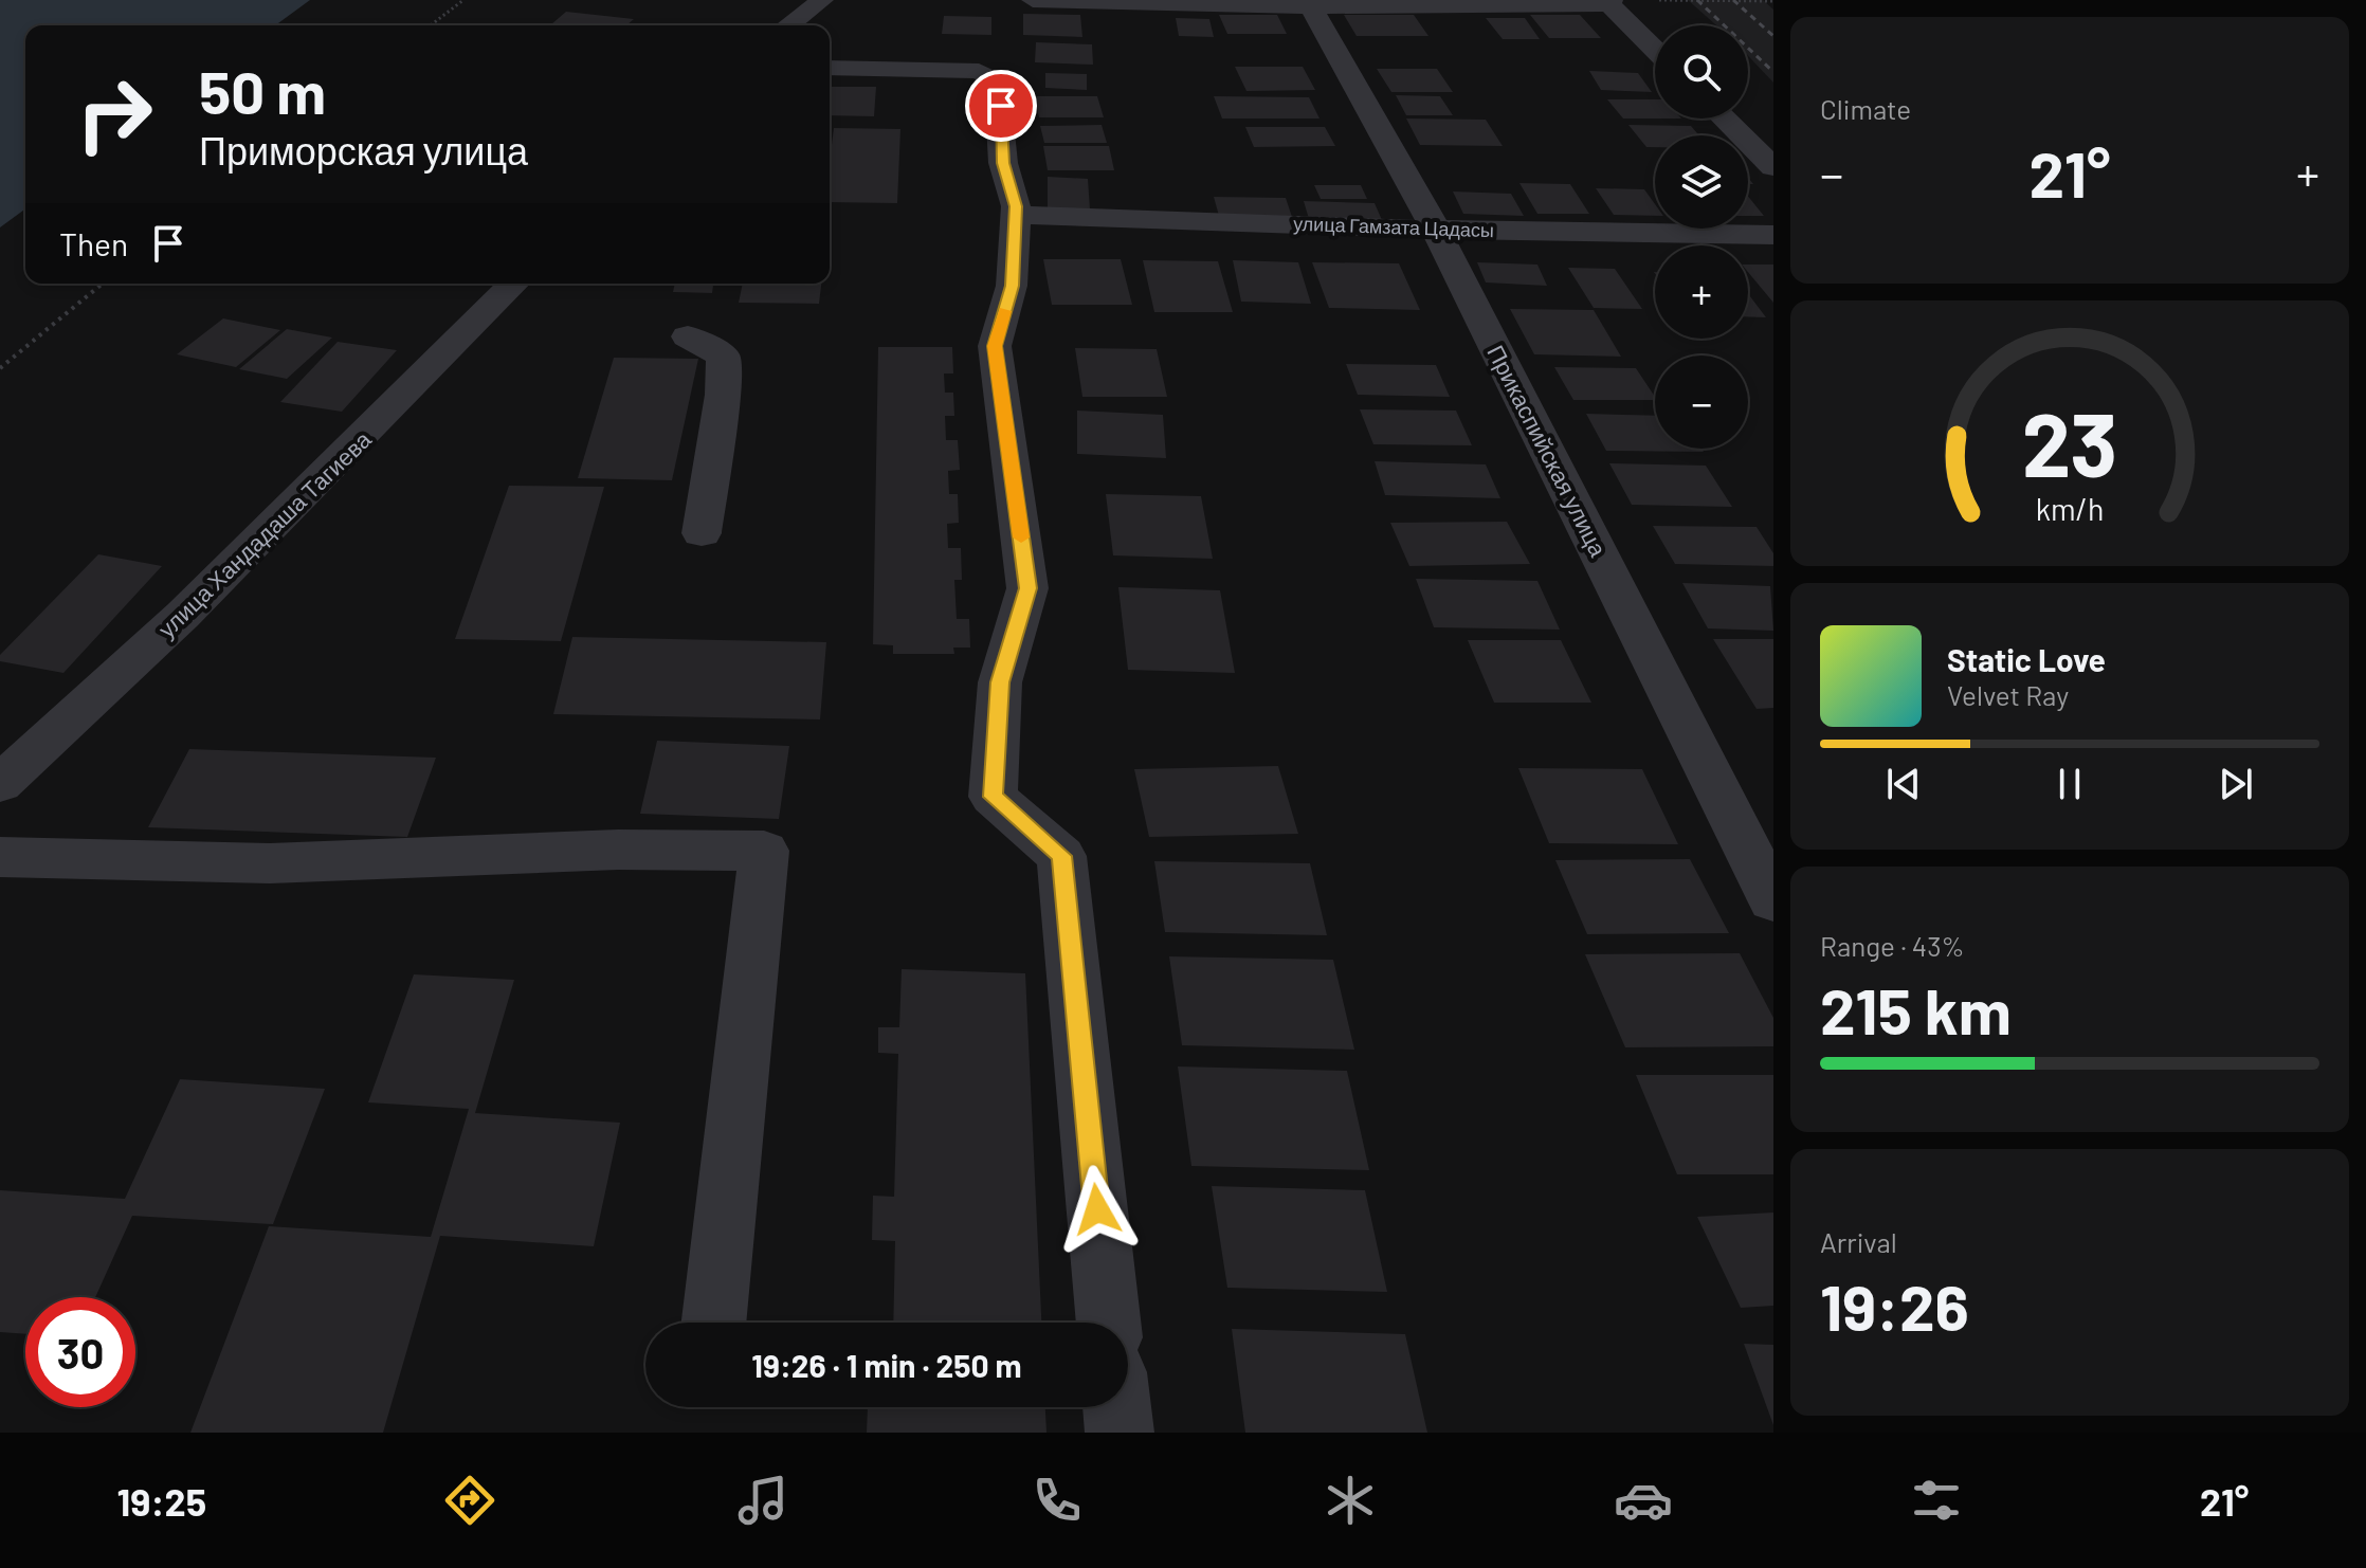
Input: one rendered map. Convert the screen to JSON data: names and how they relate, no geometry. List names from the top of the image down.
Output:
{
  "streets": {
    "street": ["улица Гамзата Цадасы", "Прикаспийская улица", "улица Хандадаша Тагиева"]
  },
  "crossings": [
    ["улица Гамзата Цадасы", "Прикаспийская улица"]
  ],
  "page": {
    "tile": [
      "Climate",
      ["Range · 43%", "215 km"],
      ["Arrival", "19:26"]
    ],
    "map_buttons": ["+", "−"],
    "turn": ["50 m", "Приморская улица"],
    "heat": ["−", "21°", "+"],
    "then": "Then",
    "song": ["Static Love", "Velvet Ray"],
    "limit": "30",
    "trip": "19:26 · 1 min · 250 m",
    "tabs": ["19:25", "21°"],
    "gauge": ["23", "km/h"]
  }
}
